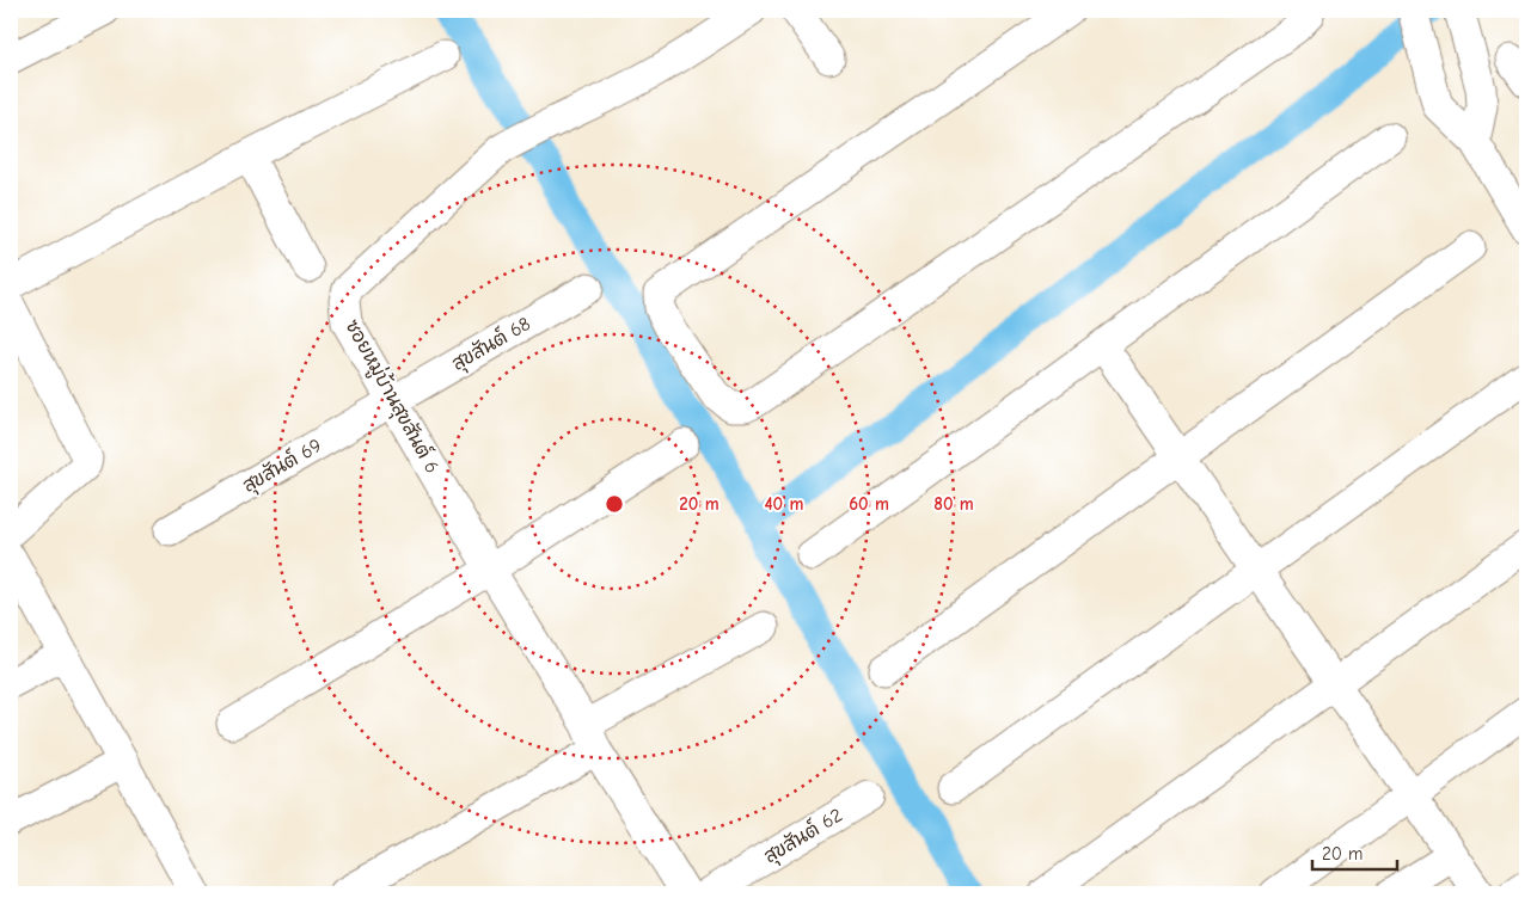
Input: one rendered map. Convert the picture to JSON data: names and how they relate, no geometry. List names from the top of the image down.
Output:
{
  "streets": {
    "street": [
      "สุขสันต์ 68",
      "ซอยหมู่บ้านสุขสันต์ 6",
      "สุขสันต์ 69",
      "สุขสันต์ 62"
    ]
  },
  "crossings": [
    ["สุขสันต์ 68", "ซอยหมู่บ้านสุขสันต์ 6"],
    ["สุขสันต์ 68", "สุขสันต์ 69"],
    ["ซอยหมู่บ้านสุขสันต์ 6", "สุขสันต์ 69"]
  ],
  "scale_bar": "20 m",
  "rings": [
    "20 m",
    "40 m",
    "60 m",
    "80 m"
  ]
}
